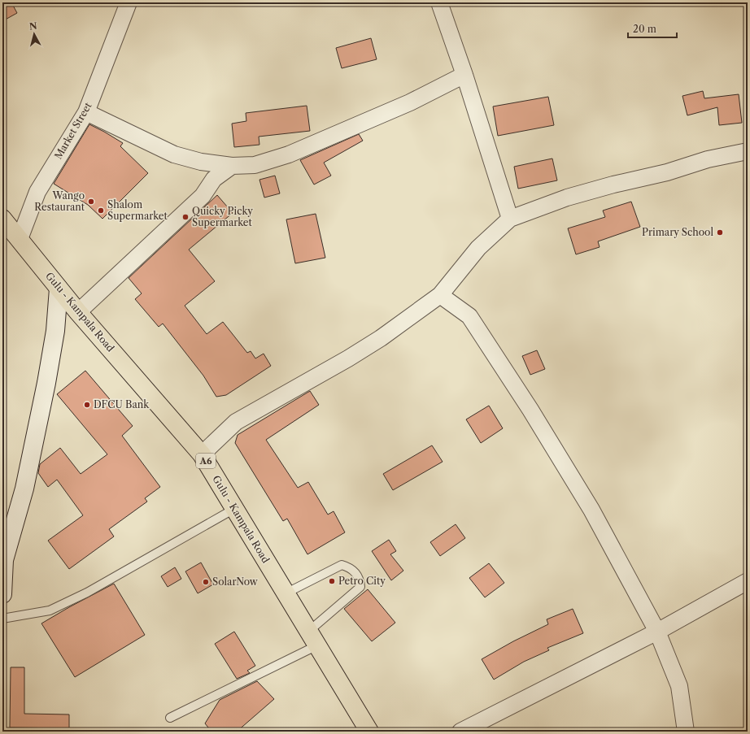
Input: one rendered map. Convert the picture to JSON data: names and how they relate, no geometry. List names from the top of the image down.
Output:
{
  "streets": {
    "main road": ["Gulu - Kampala Road", "A6"],
    "street": ["Market Street"]
  },
  "crossings": [
    ["Market Street", "Gulu - Kampala Road"]
  ],
  "places": [
    "Wango Restaurant",
    "Shalom Supermarket",
    "Quicky Picky Supermarket",
    "Primary School",
    "DFCU Bank",
    "Petro City",
    "SolarNow"
  ],
  "scale_bar": "20 m",
  "north": "top"
}
